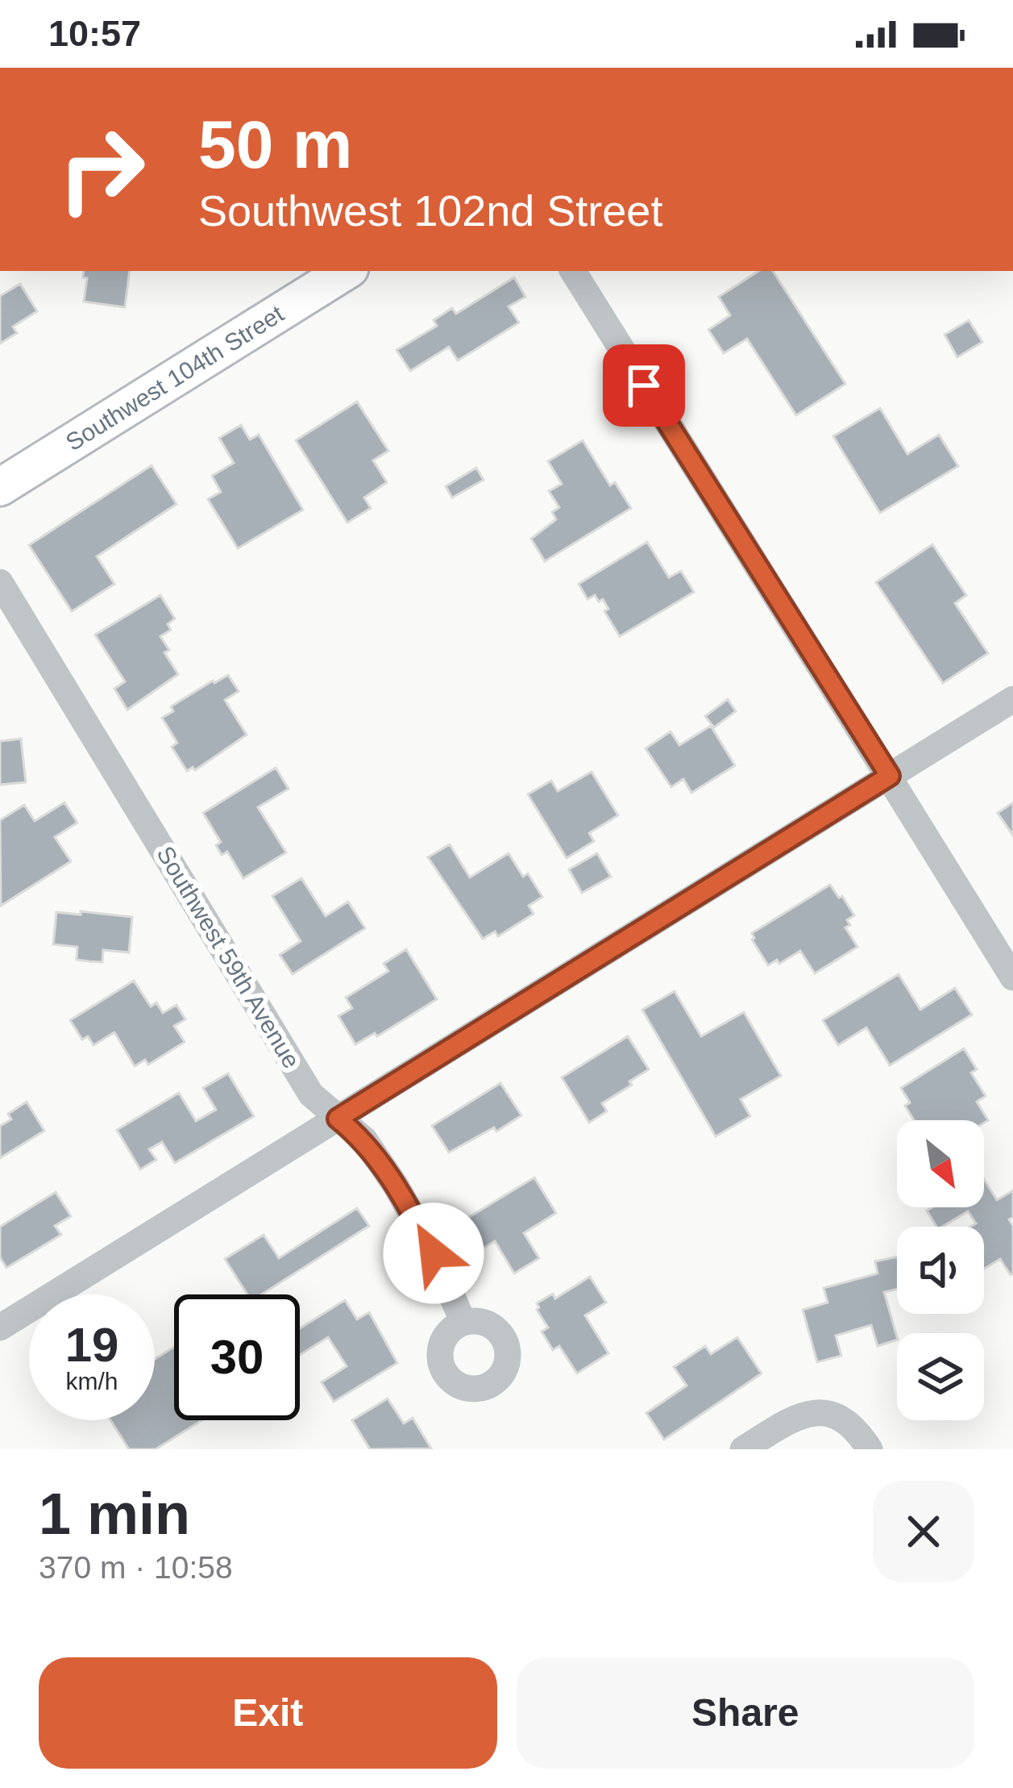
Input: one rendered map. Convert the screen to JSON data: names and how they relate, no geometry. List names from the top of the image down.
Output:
{
  "streets": {
    "street": ["Southwest 104th Street", "Southwest 59th Avenue"]
  },
  "north": "bottom right",
  "page": {
    "status": "10:57",
    "turn": ["50 m", "Southwest 102nd Street"],
    "speed": "19 km/h",
    "limit": "30",
    "heading": ["1 min", "370 m · 10:58"],
    "buttons": ["Exit", "Share"]
  }
}
